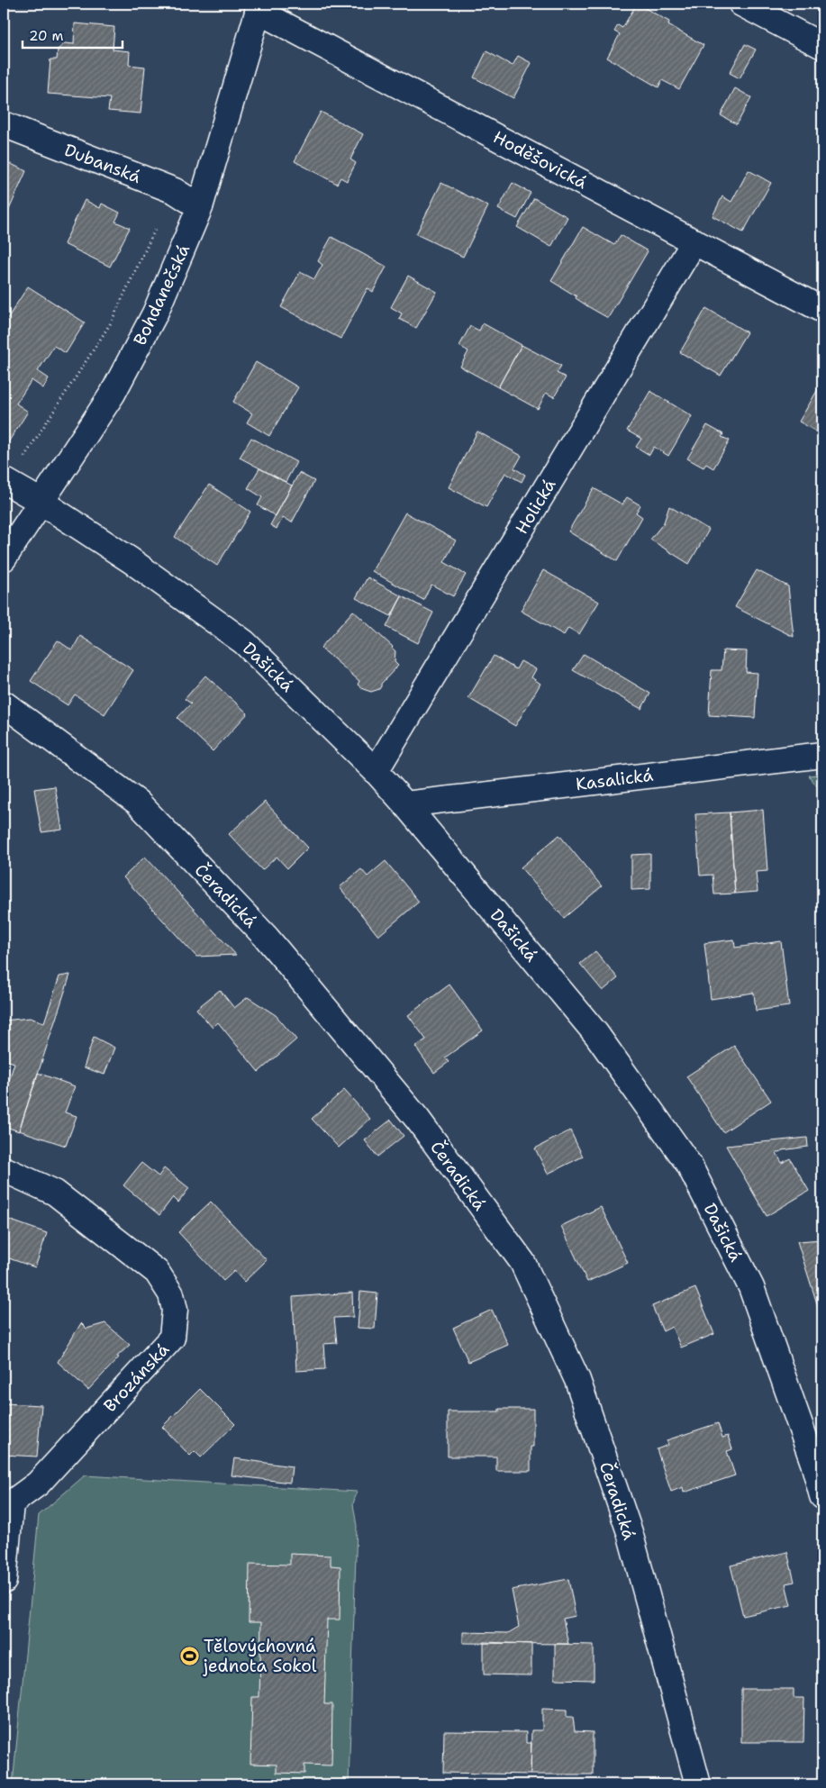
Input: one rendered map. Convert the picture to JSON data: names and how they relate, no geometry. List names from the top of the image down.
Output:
{
  "streets": {
    "street": [
      "Hoděšovická",
      "Dubanská",
      "Bohdanečská",
      "Holická",
      "Dašická",
      "Kasalická",
      "Čeradická",
      "Brozánská"
    ]
  },
  "crossings": [
    ["Hoděšovická", "Bohdanečská"],
    ["Hoděšovická", "Holická"],
    ["Dubanská", "Bohdanečská"],
    ["Bohdanečská", "Dašická"],
    ["Holická", "Dašická"],
    ["Dašická", "Kasalická"]
  ],
  "places": {
    "sports": ["Tělovýchovná jednota Sokol"]
  },
  "scale_bar": "20 m"
}
